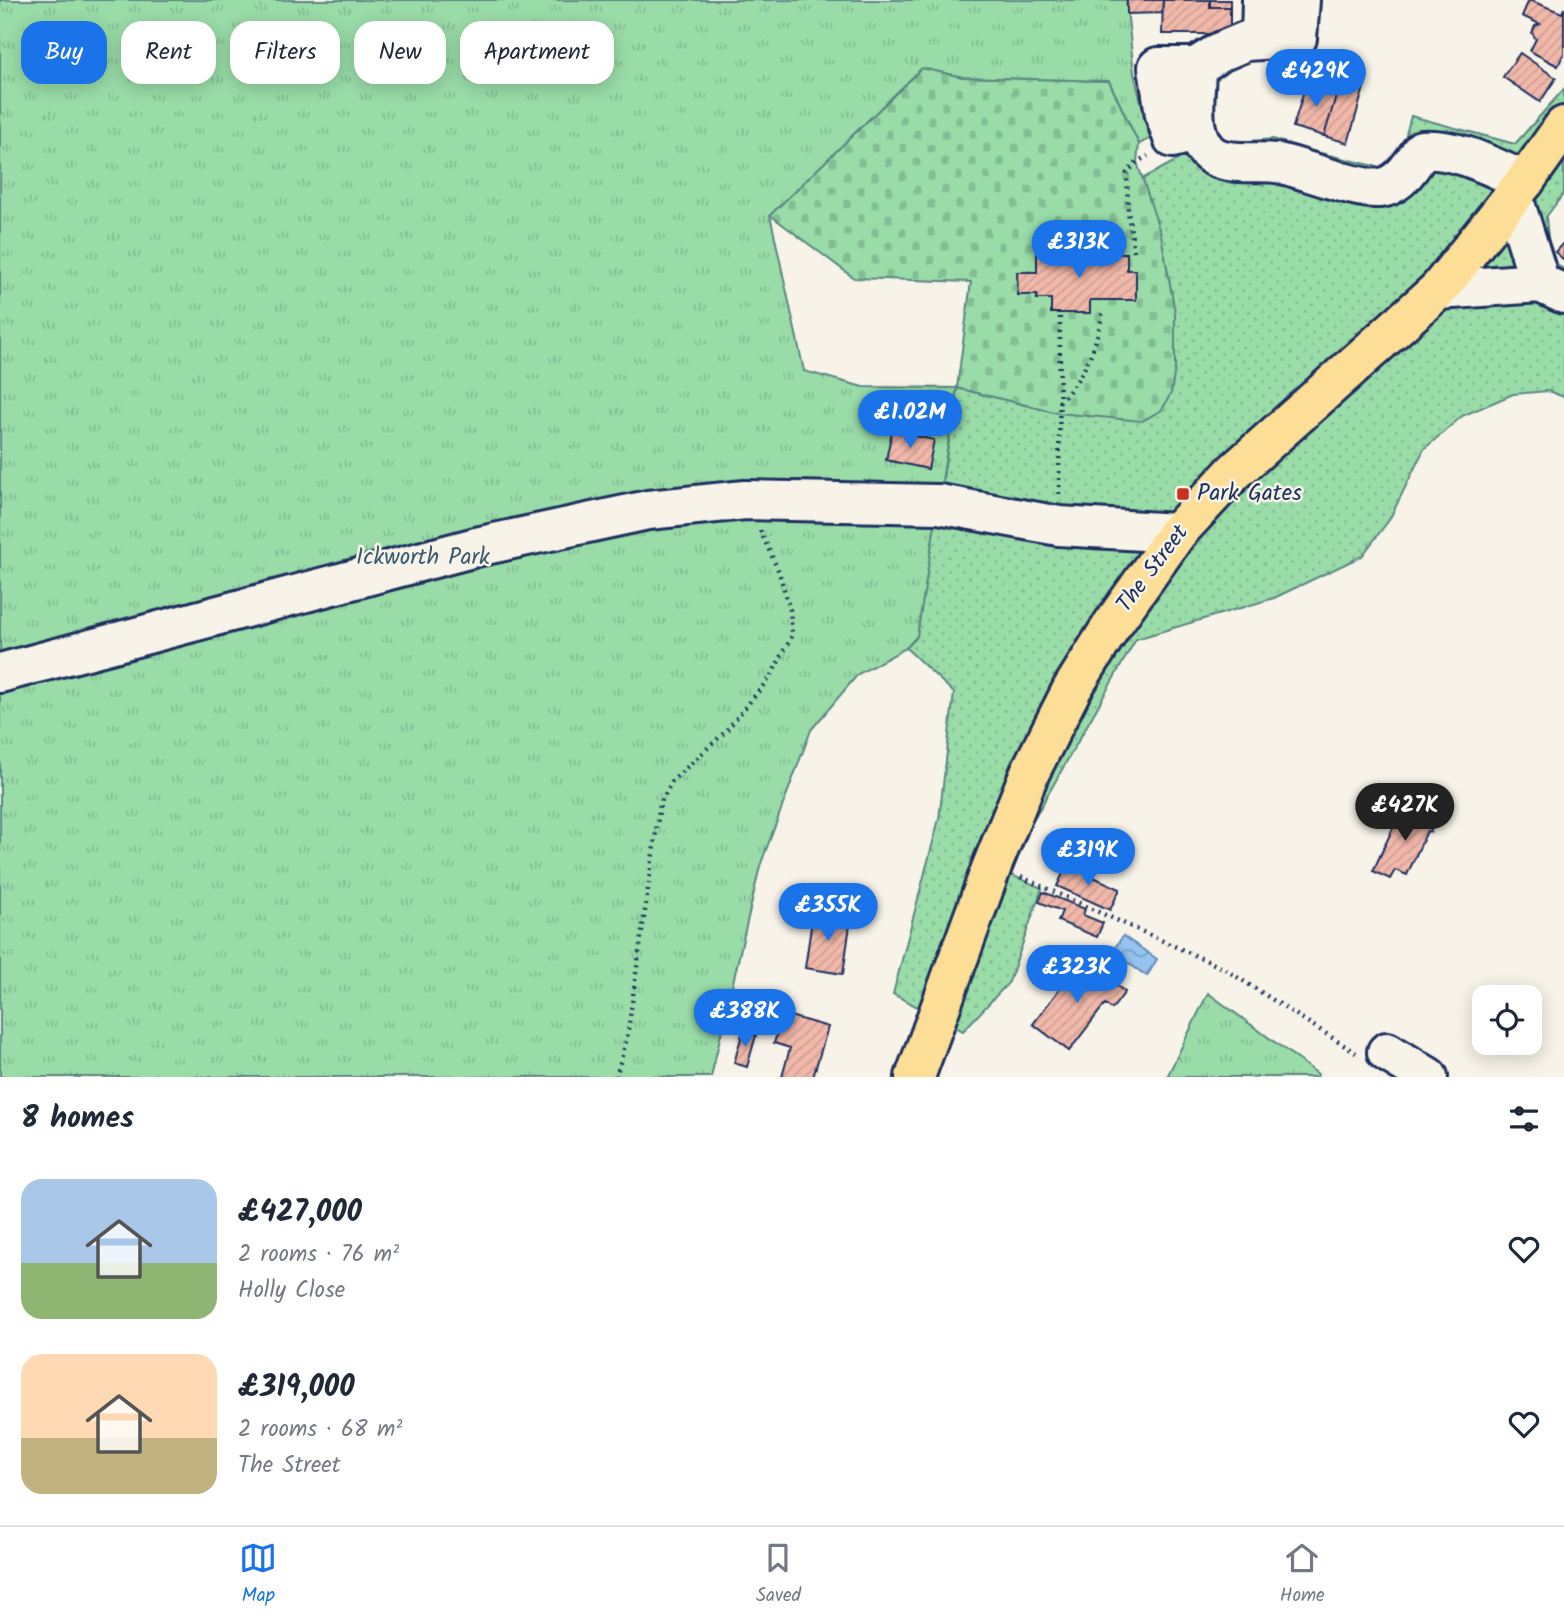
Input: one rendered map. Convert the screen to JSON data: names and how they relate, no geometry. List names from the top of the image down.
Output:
{
  "streets": {
    "main road": ["The Street"]
  },
  "parks": ["Ickworth Park"],
  "places": {
    "transit": ["Park Gates"]
  },
  "page": {
    "chip": [
      "Buy",
      "Rent",
      "Filters",
      "New",
      "Apartment"
    ],
    "price": [
      "£429K",
      "£313K",
      "£1.02M",
      "£427K",
      "£319K",
      "£355K",
      "£323K",
      "£388K"
    ],
    "heading": "8 homes",
    "list": [
      {
        "name": "£427,000",
        "note": "2 rooms · 76 m² · Holly Close"
      },
      {
        "name": "£319,000",
        "note": "2 rooms · 68 m² · The Street"
      }
    ],
    "tabs": ["Map", "Saved", "Home"]
  }
}
